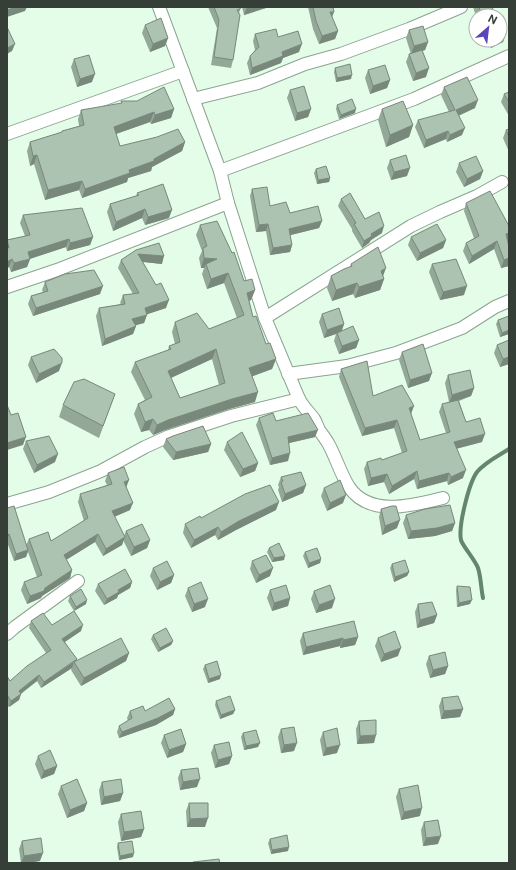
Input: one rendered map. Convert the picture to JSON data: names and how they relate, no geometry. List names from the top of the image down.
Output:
{
  "north": "top right"
}
